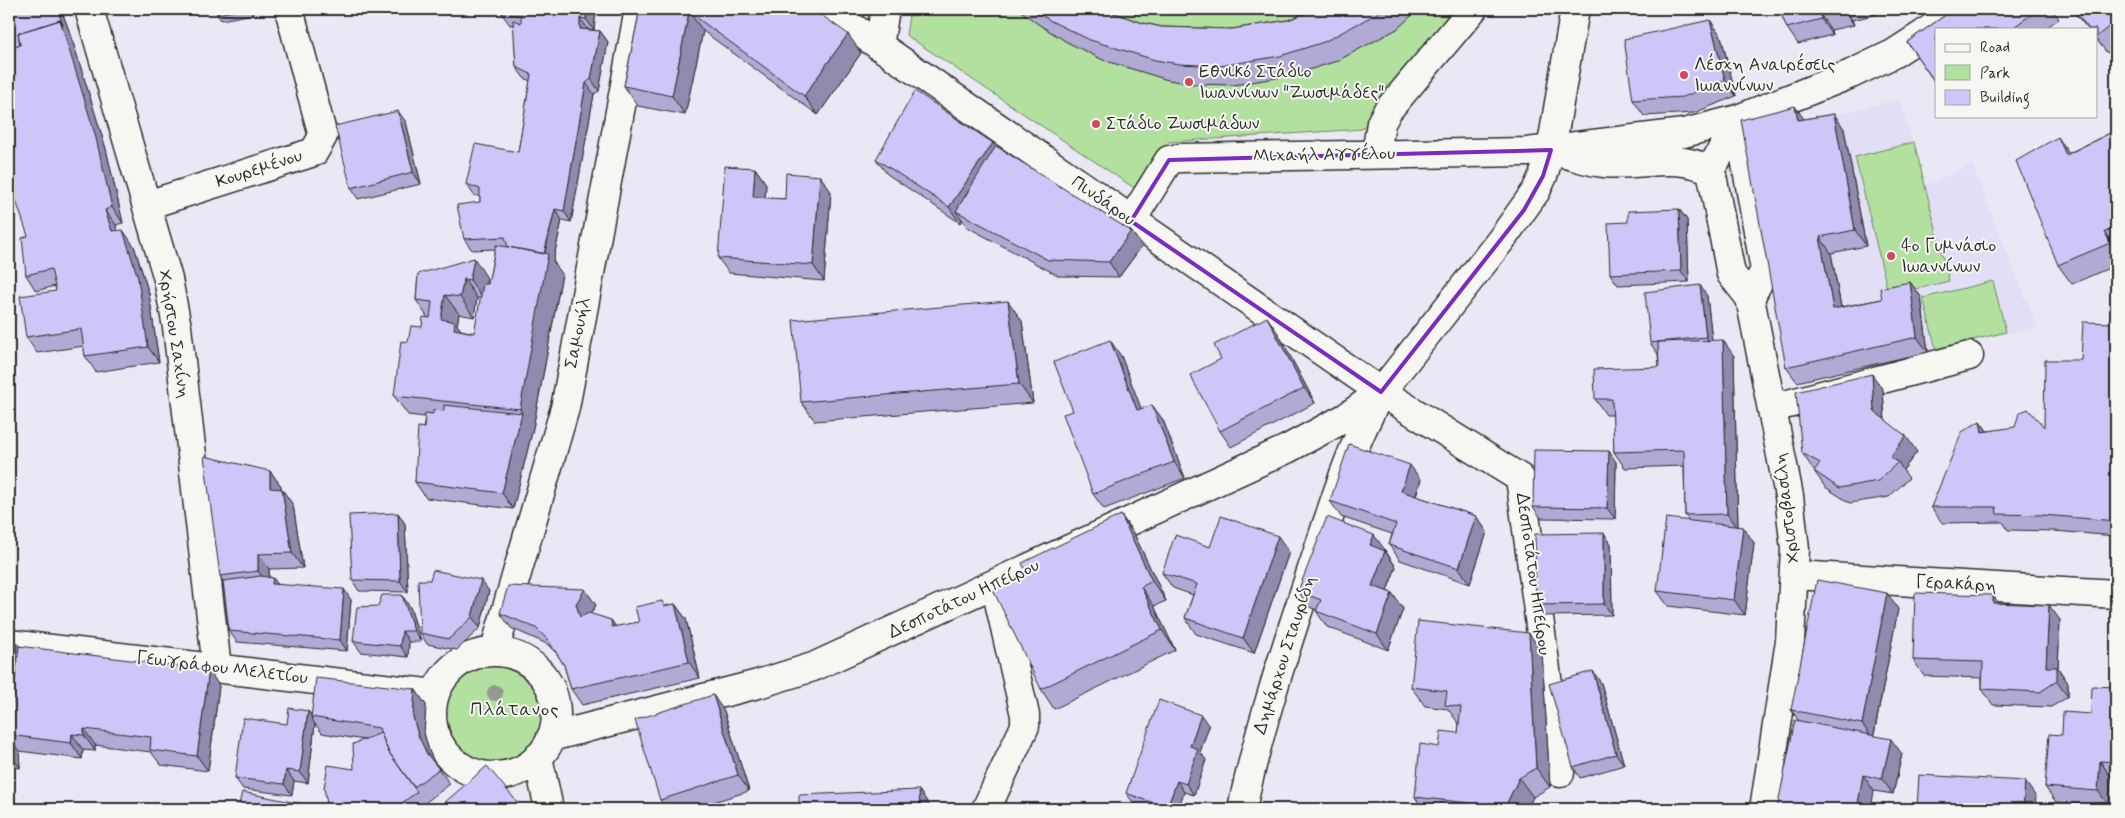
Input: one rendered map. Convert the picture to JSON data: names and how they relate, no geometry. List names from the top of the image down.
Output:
{
  "streets": {
    "street": [
      "Μιχαήλ Αγγέλου",
      "Κουρεμένου",
      "Πινδάρου",
      "Σαμουήλ",
      "Χρήστου Σαχίνη",
      "Χριστοβασίλη",
      "Δεσποτάτου Ηπείρου",
      "Γερακάρη",
      "Δημάρχου Σταυρίδη",
      "Γεωγράφου Μελετίου"
    ]
  },
  "crossings": [
    ["Μιχαήλ Αγγέλου", "Πινδάρου"],
    ["Μιχαήλ Αγγέλου", "Χριστοβασίλη"],
    ["Μιχαήλ Αγγέλου", "Δεσποτάτου Ηπείρου"],
    ["Κουρεμένου", "Χρήστου Σαχίνη"],
    ["Πινδάρου", "Δεσποτάτου Ηπείρου"],
    ["Πινδάρου", "Δημάρχου Σταυρίδη"],
    ["Σαμουήλ", "Δεσποτάτου Ηπείρου"],
    ["Σαμουήλ", "Γεωγράφου Μελετίου"],
    ["Χρήστου Σαχίνη", "Γεωγράφου Μελετίου"],
    ["Χριστοβασίλη", "Γερακάρη"],
    ["Δεσποτάτου Ηπείρου", "Δημάρχου Σταυρίδη"],
    ["Δεσποτάτου Ηπείρου", "Γεωγράφου Μελετίου"]
  ],
  "districts": ["Πλάτανος"],
  "places": [
    "Λέσχη Αναιρέσεις Ιωαννίνων",
    "Εθνικό Στάδιο Ιωαννίνων \"Ζωσιμάδες\"",
    "Στάδιο Ζωσιμάδων",
    "4ο Γυμνάσιο Ιωαννίνων"
  ],
  "legend": ["Road", "Park", "Building"]
}
